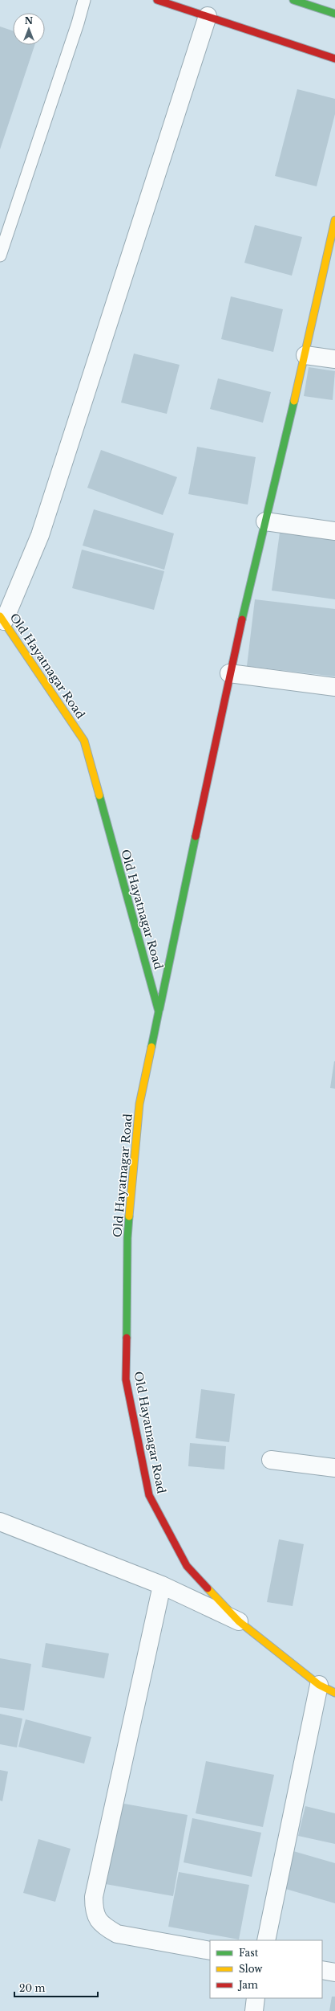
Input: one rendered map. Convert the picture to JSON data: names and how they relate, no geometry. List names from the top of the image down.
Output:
{
  "streets": {
    "main road": ["Old Hayatnagar Road"]
  },
  "legend": ["Fast", "Slow", "Jam"],
  "scale_bar": "20 m",
  "north": "top"
}
